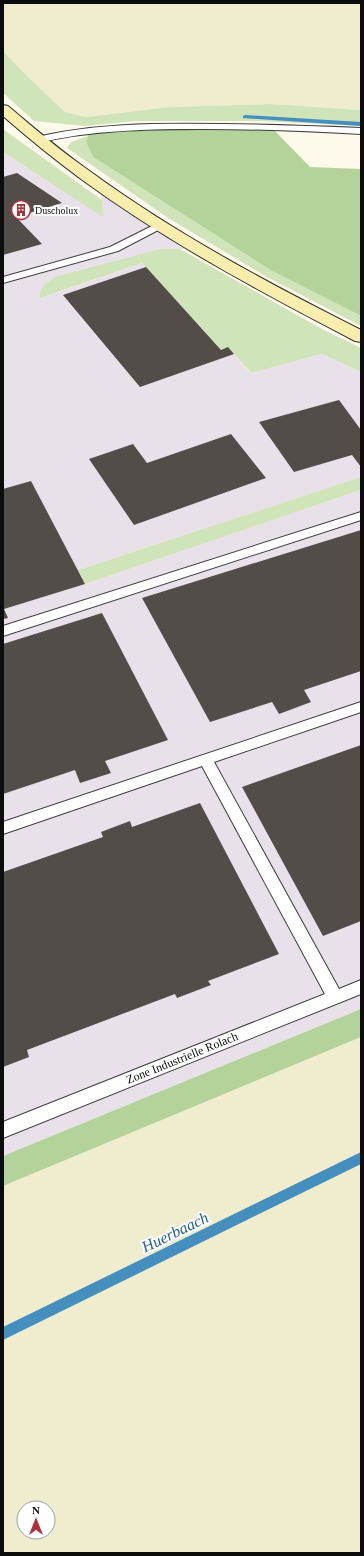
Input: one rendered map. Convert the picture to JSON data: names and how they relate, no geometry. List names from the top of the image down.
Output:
{
  "streets": {
    "lane": ["Zone Industrielle Rolach"]
  },
  "water": ["Huerbaach"],
  "places": {
    "building": ["Duscholux"]
  },
  "north": "top"
}
